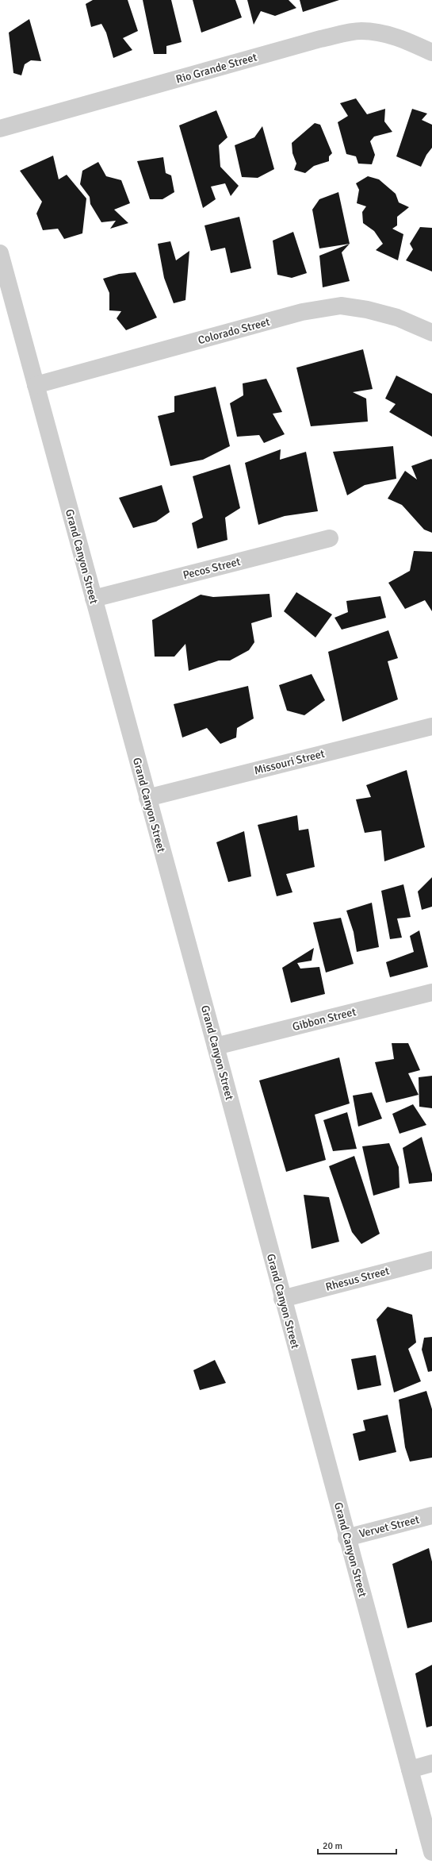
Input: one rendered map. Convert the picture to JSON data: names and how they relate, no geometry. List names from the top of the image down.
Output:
{
  "streets": {
    "street": [
      "Rio Grande Street",
      "Colorado Street",
      "Grand Canyon Street",
      "Pecos Street",
      "Missouri Street",
      "Gibbon Street",
      "Rhesus Street",
      "Vervet Street"
    ]
  },
  "crossings": [
    ["Colorado Street", "Grand Canyon Street"],
    ["Grand Canyon Street", "Pecos Street"],
    ["Grand Canyon Street", "Missouri Street"],
    ["Grand Canyon Street", "Gibbon Street"],
    ["Grand Canyon Street", "Rhesus Street"],
    ["Grand Canyon Street", "Vervet Street"]
  ],
  "scale_bar": "20 m"
}
